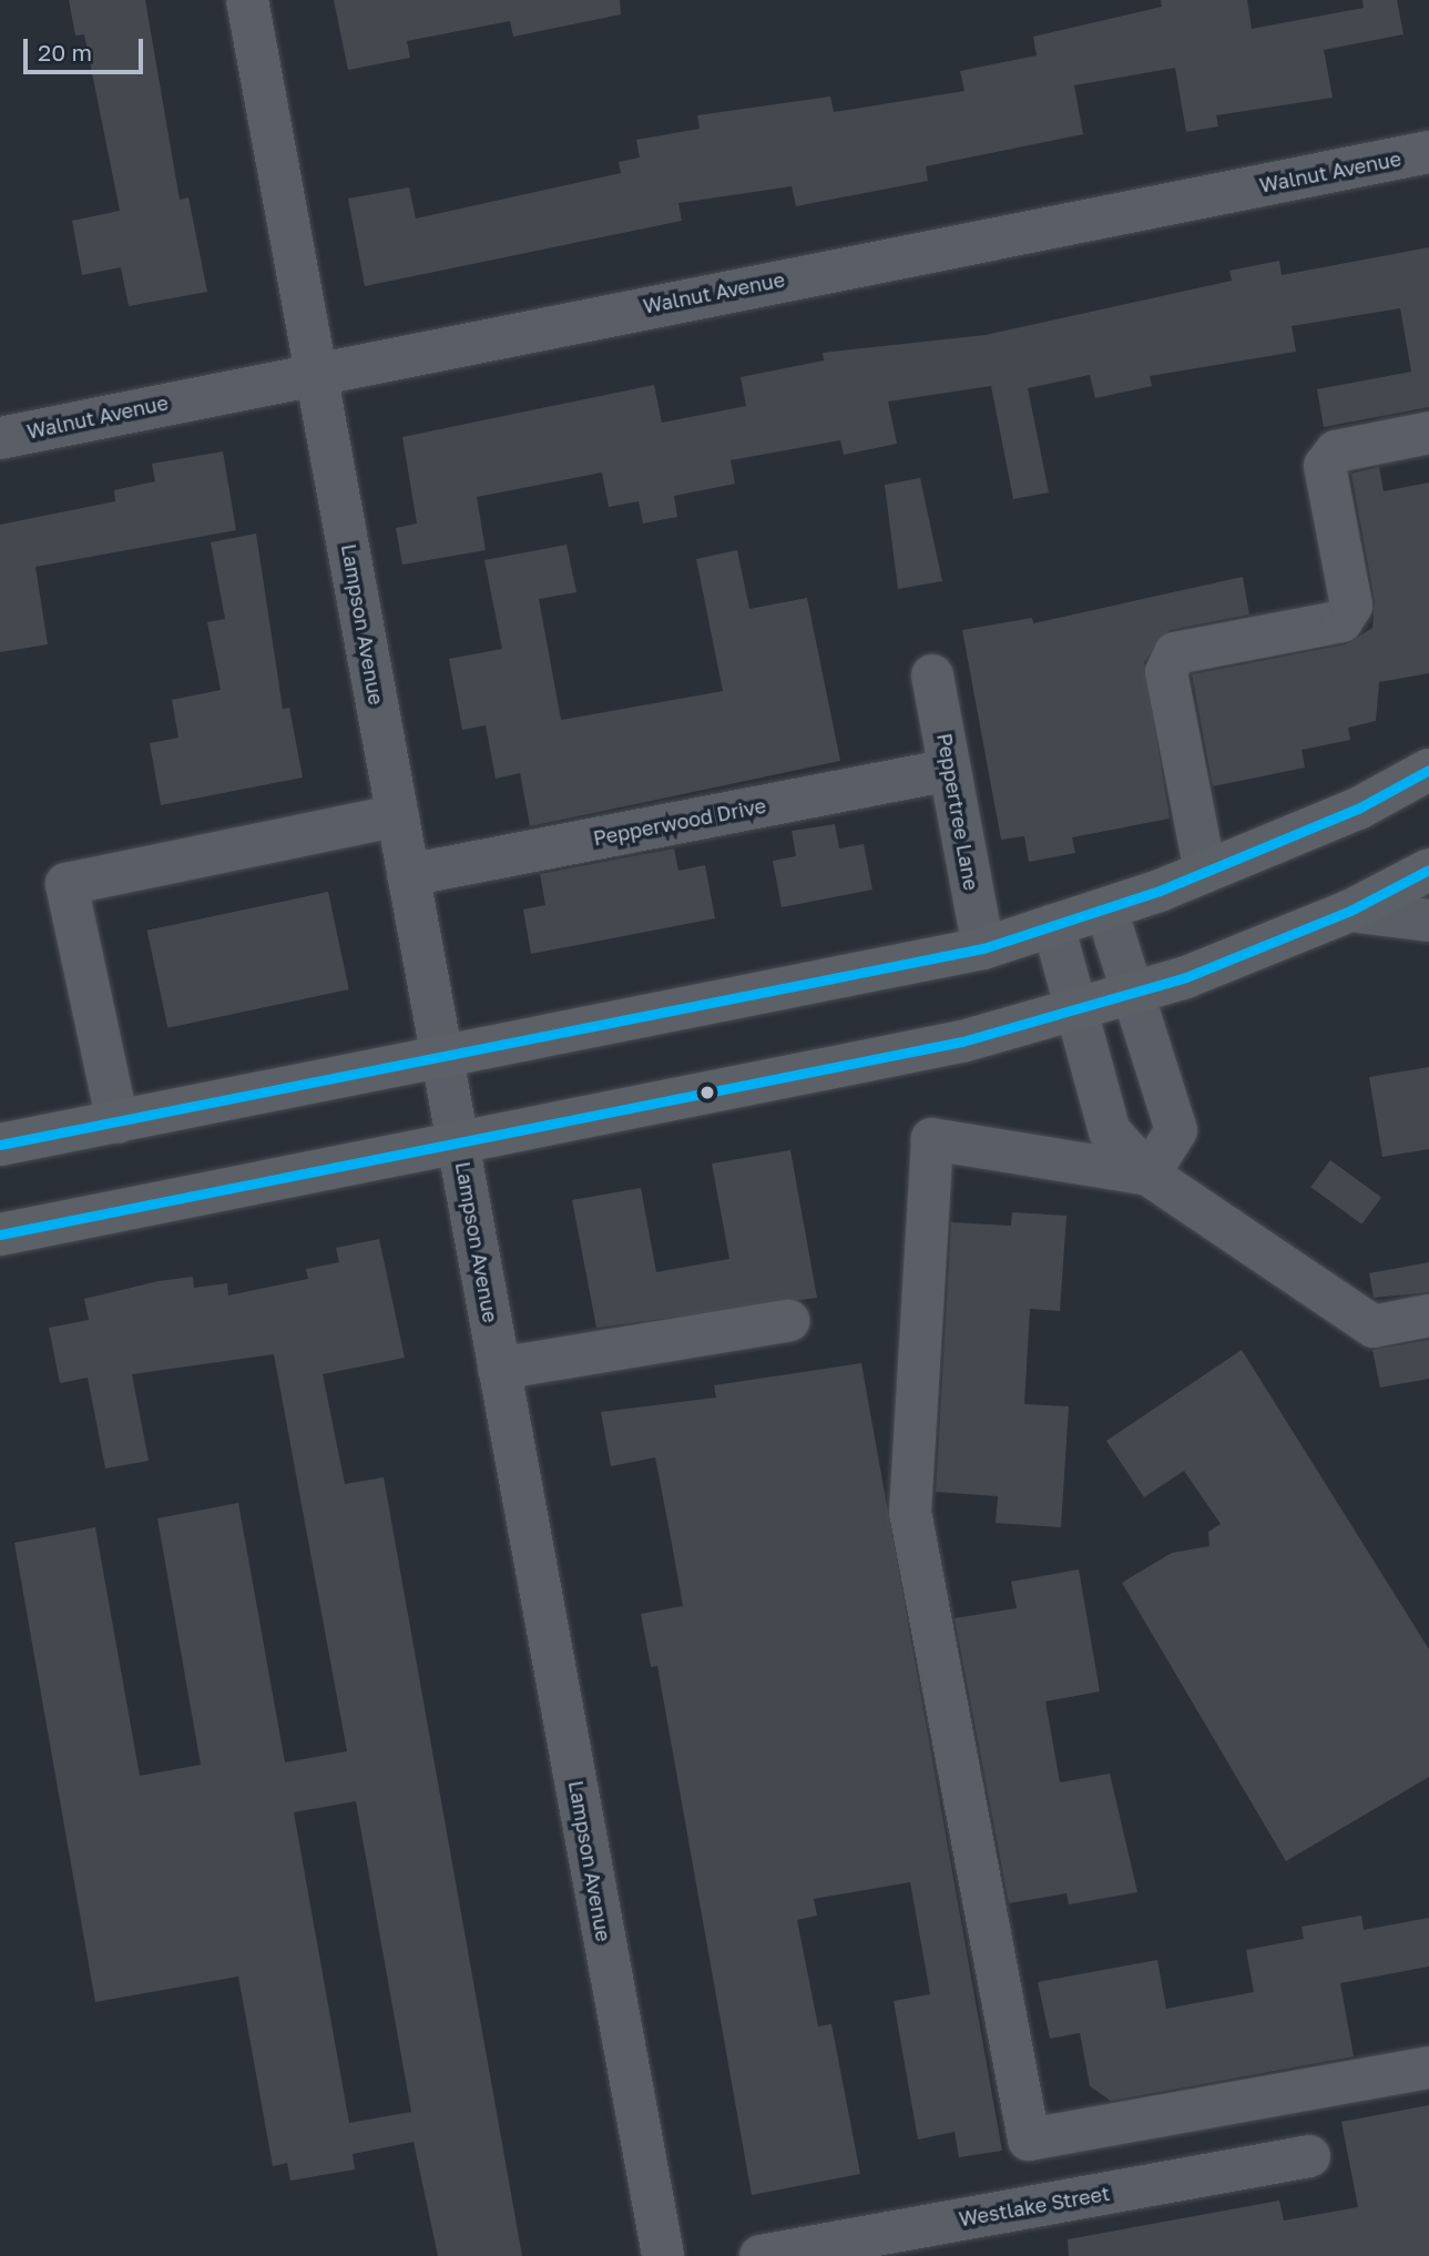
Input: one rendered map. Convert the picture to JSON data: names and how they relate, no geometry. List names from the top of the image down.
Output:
{
  "streets": {
    "street": [
      "Walnut Avenue",
      "Lampson Avenue",
      "Peppertree Lane",
      "Pepperwood Drive",
      "Westlake Street"
    ]
  },
  "crossings": [
    ["Walnut Avenue", "Lampson Avenue"],
    ["Lampson Avenue", "Pepperwood Drive"],
    ["Peppertree Lane", "Pepperwood Drive"]
  ],
  "scale_bar": "20 m"
}
